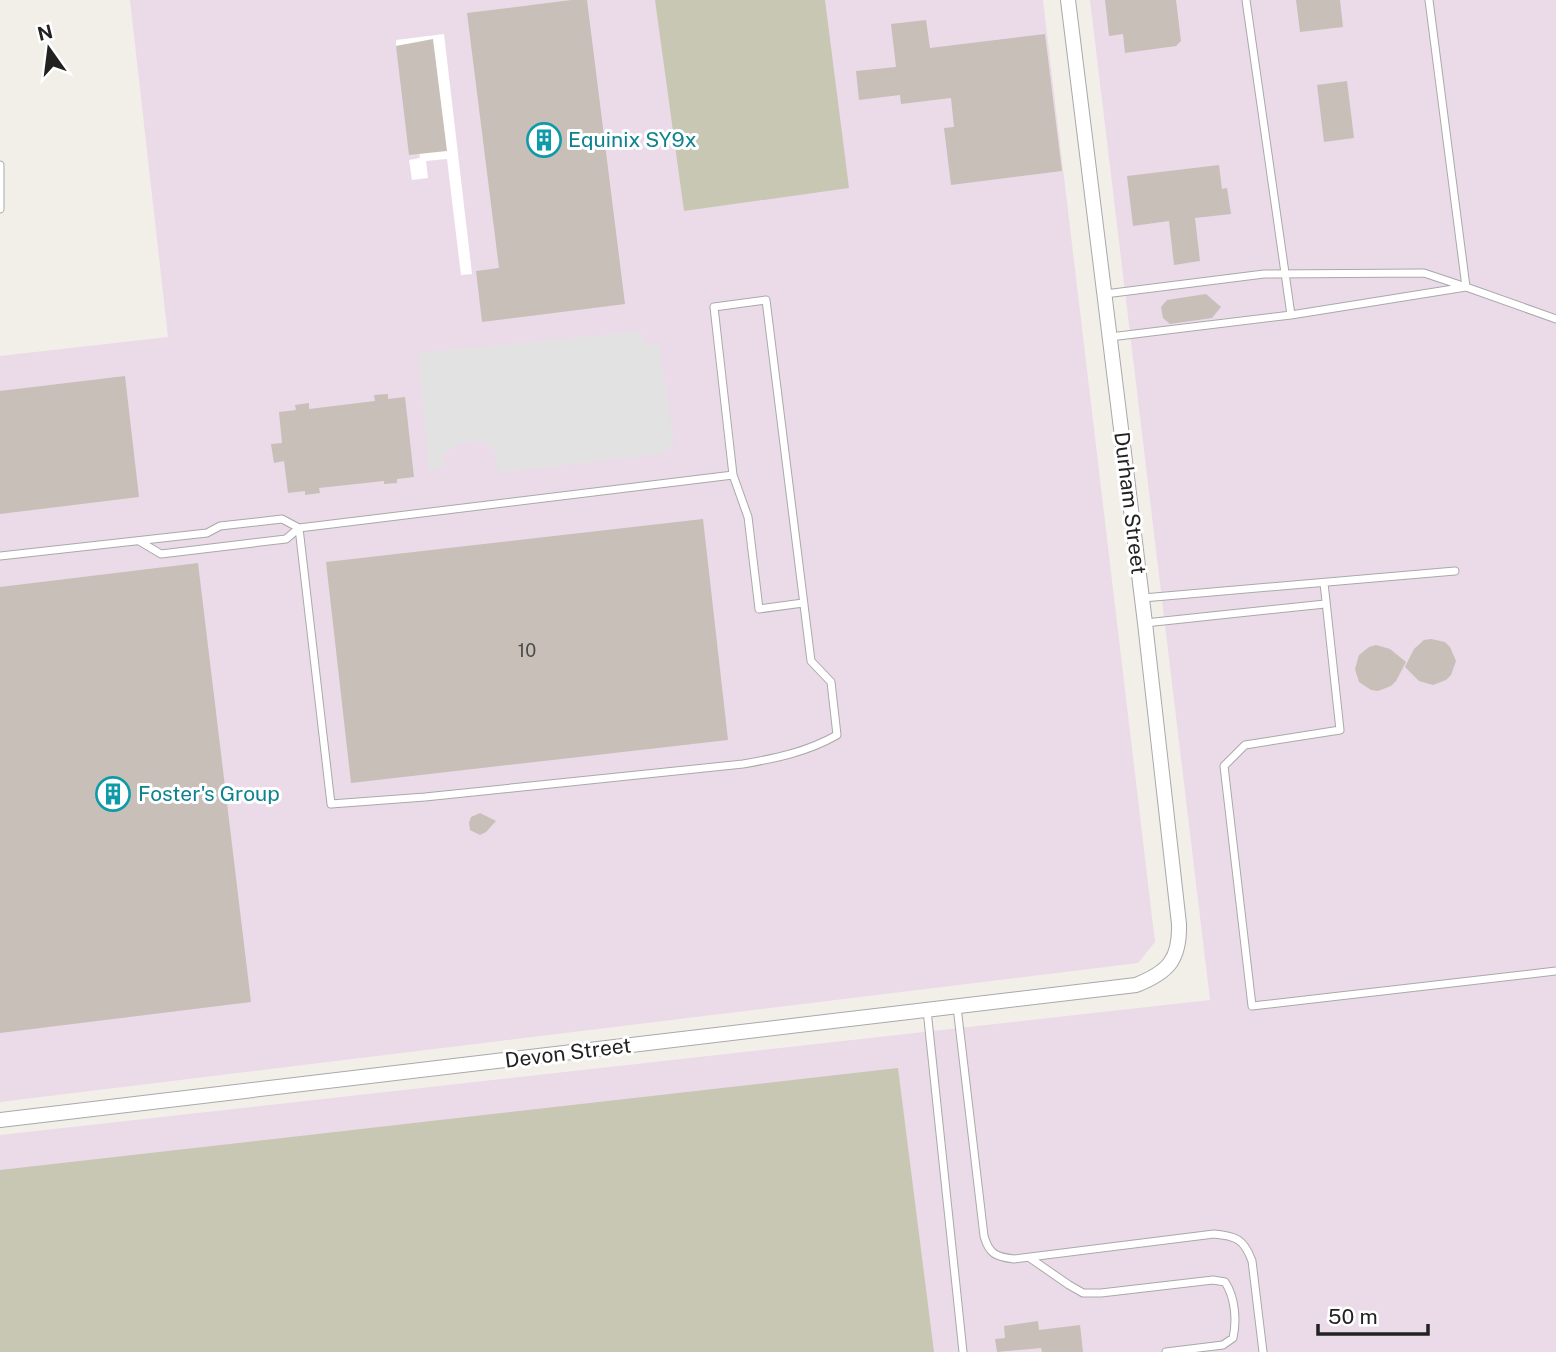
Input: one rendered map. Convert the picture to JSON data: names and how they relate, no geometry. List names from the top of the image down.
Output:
{
  "streets": {
    "street": ["Durham Street", "Devon Street"]
  },
  "crossings": [
    ["Durham Street", "Devon Street"]
  ],
  "places": {
    "building": ["Equinix SY9x", "Foster's Group"]
  },
  "house_numbers": ["10"],
  "scale_bar": "50 m",
  "north": "top"
}
